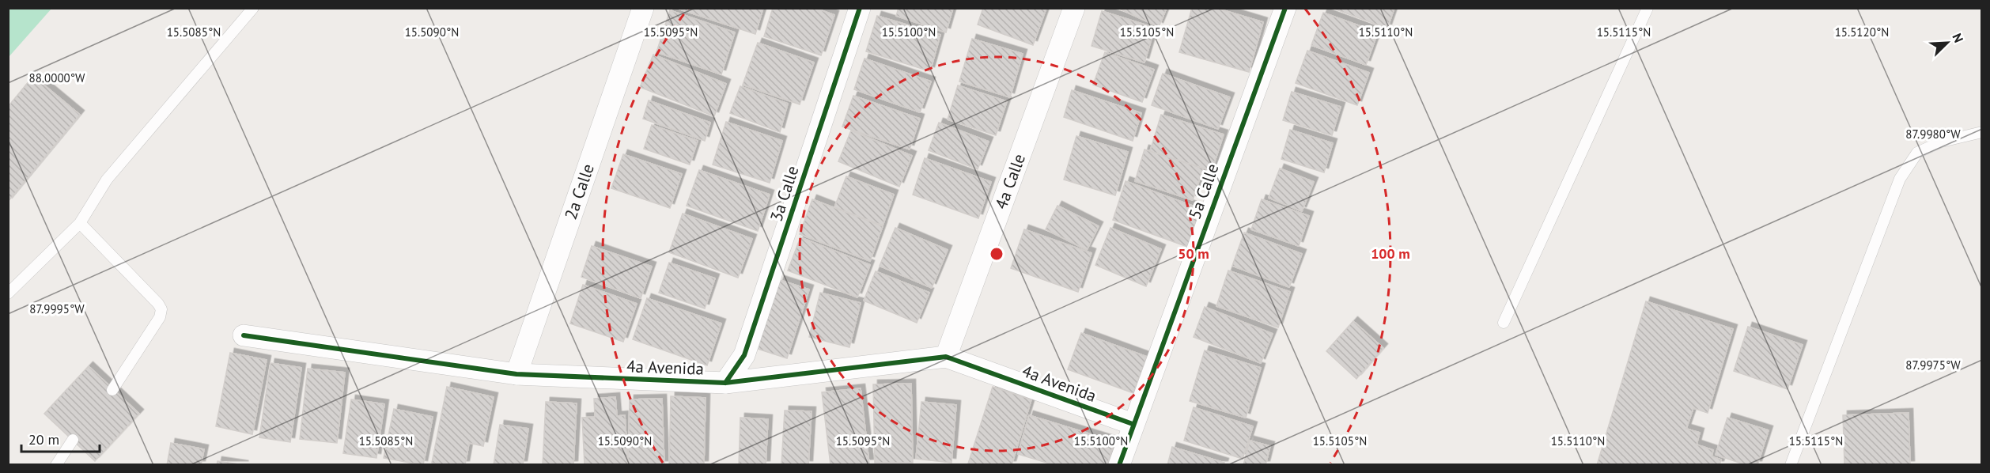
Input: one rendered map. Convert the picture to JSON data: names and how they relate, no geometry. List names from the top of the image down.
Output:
{
  "streets": {
    "street": [
      "4a Calle",
      "2a Calle",
      "5a Calle",
      "3a Calle",
      "4a Avenida"
    ]
  },
  "crossings": [
    ["4a Calle", "4a Avenida"],
    ["2a Calle", "4a Avenida"],
    ["5a Calle", "4a Avenida"],
    ["3a Calle", "4a Avenida"]
  ],
  "scale_bar": "20 m",
  "north": "top right",
  "coordinates": [
    "15.5085°N",
    "15.5095°N",
    "15.5100°N",
    "15.5105°N",
    "15.5110°N",
    "15.5115°N",
    "15.5090°N",
    "15.5120°N",
    "88.0000°W",
    "87.9980°W",
    "87.9995°W",
    "87.9975°W"
  ],
  "rings": ["50 m", "100 m"]
}
